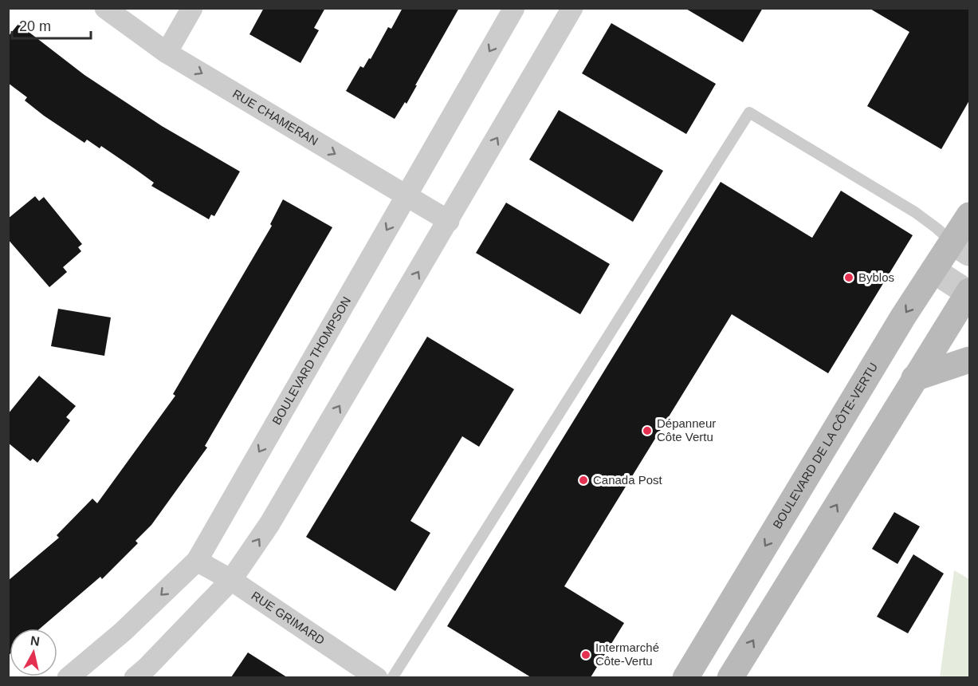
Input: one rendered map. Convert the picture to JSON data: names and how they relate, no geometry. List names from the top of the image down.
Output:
{
  "streets": {
    "main road": ["BOULEVARD DE LA CÔTE-VERTU"],
    "street": ["RUE CHAMERAN", "BOULEVARD THOMPSON", "RUE GRIMARD"]
  },
  "crossings": [
    ["RUE CHAMERAN", "BOULEVARD THOMPSON"],
    ["BOULEVARD THOMPSON", "RUE GRIMARD"]
  ],
  "one_way": ["RUE CHAMERAN"],
  "places": [
    "Byblos",
    "Dépanneur Côte Vertu",
    "Canada Post",
    "Intermarché Côte-Vertu"
  ],
  "scale_bar": "20 m",
  "north": "top"
}
